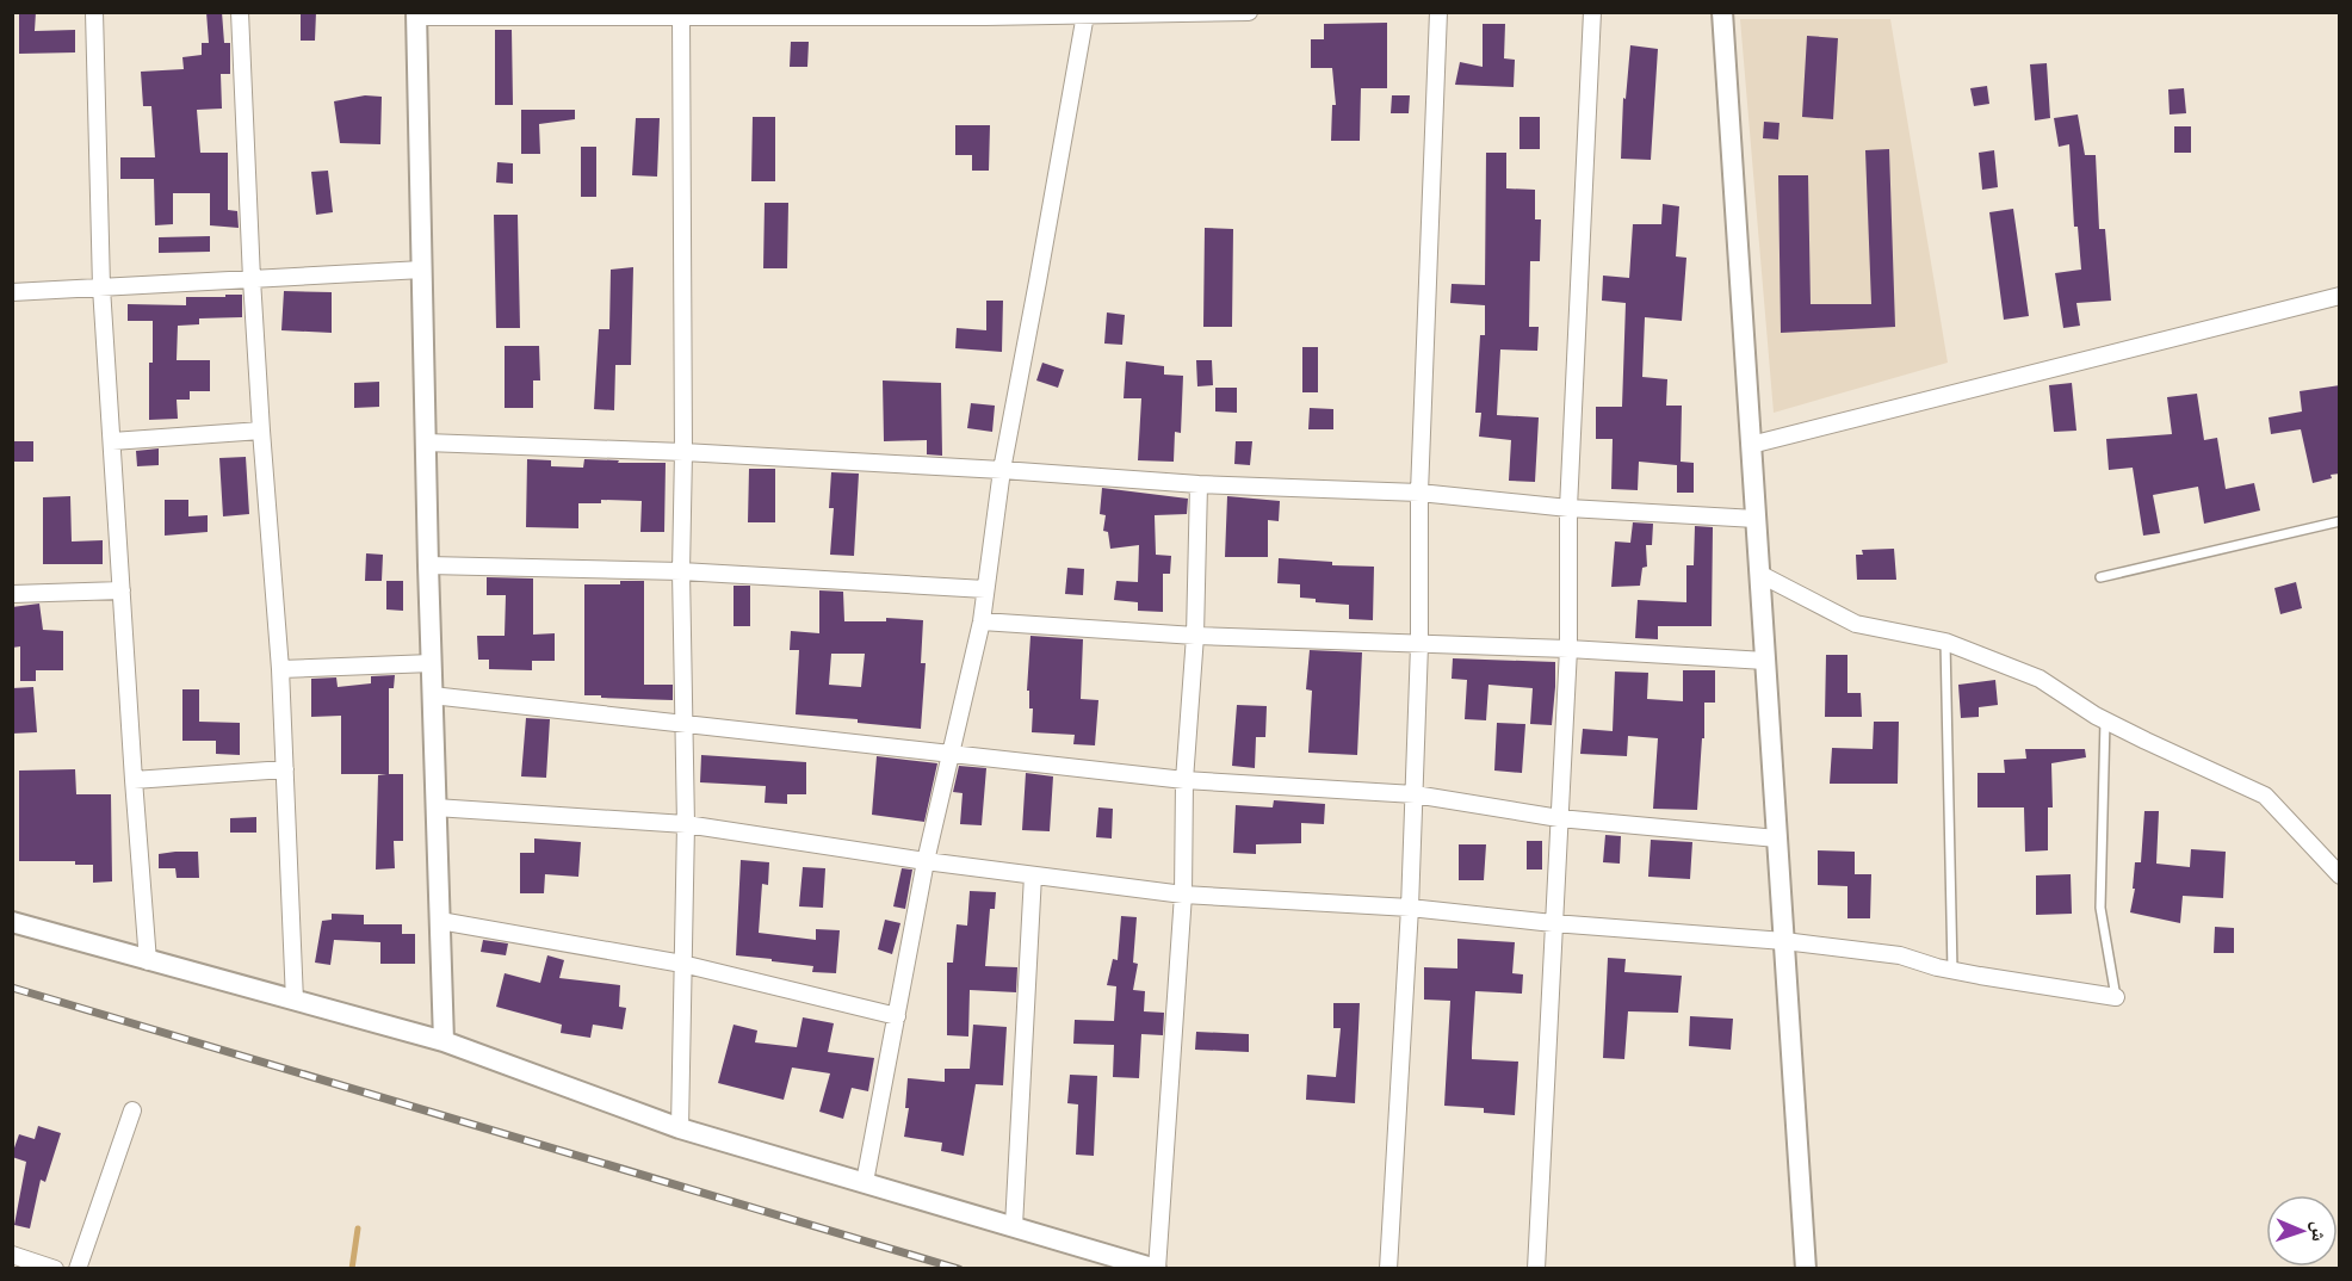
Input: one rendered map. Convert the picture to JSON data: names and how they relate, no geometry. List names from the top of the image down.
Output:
{
  "north": "right"
}
